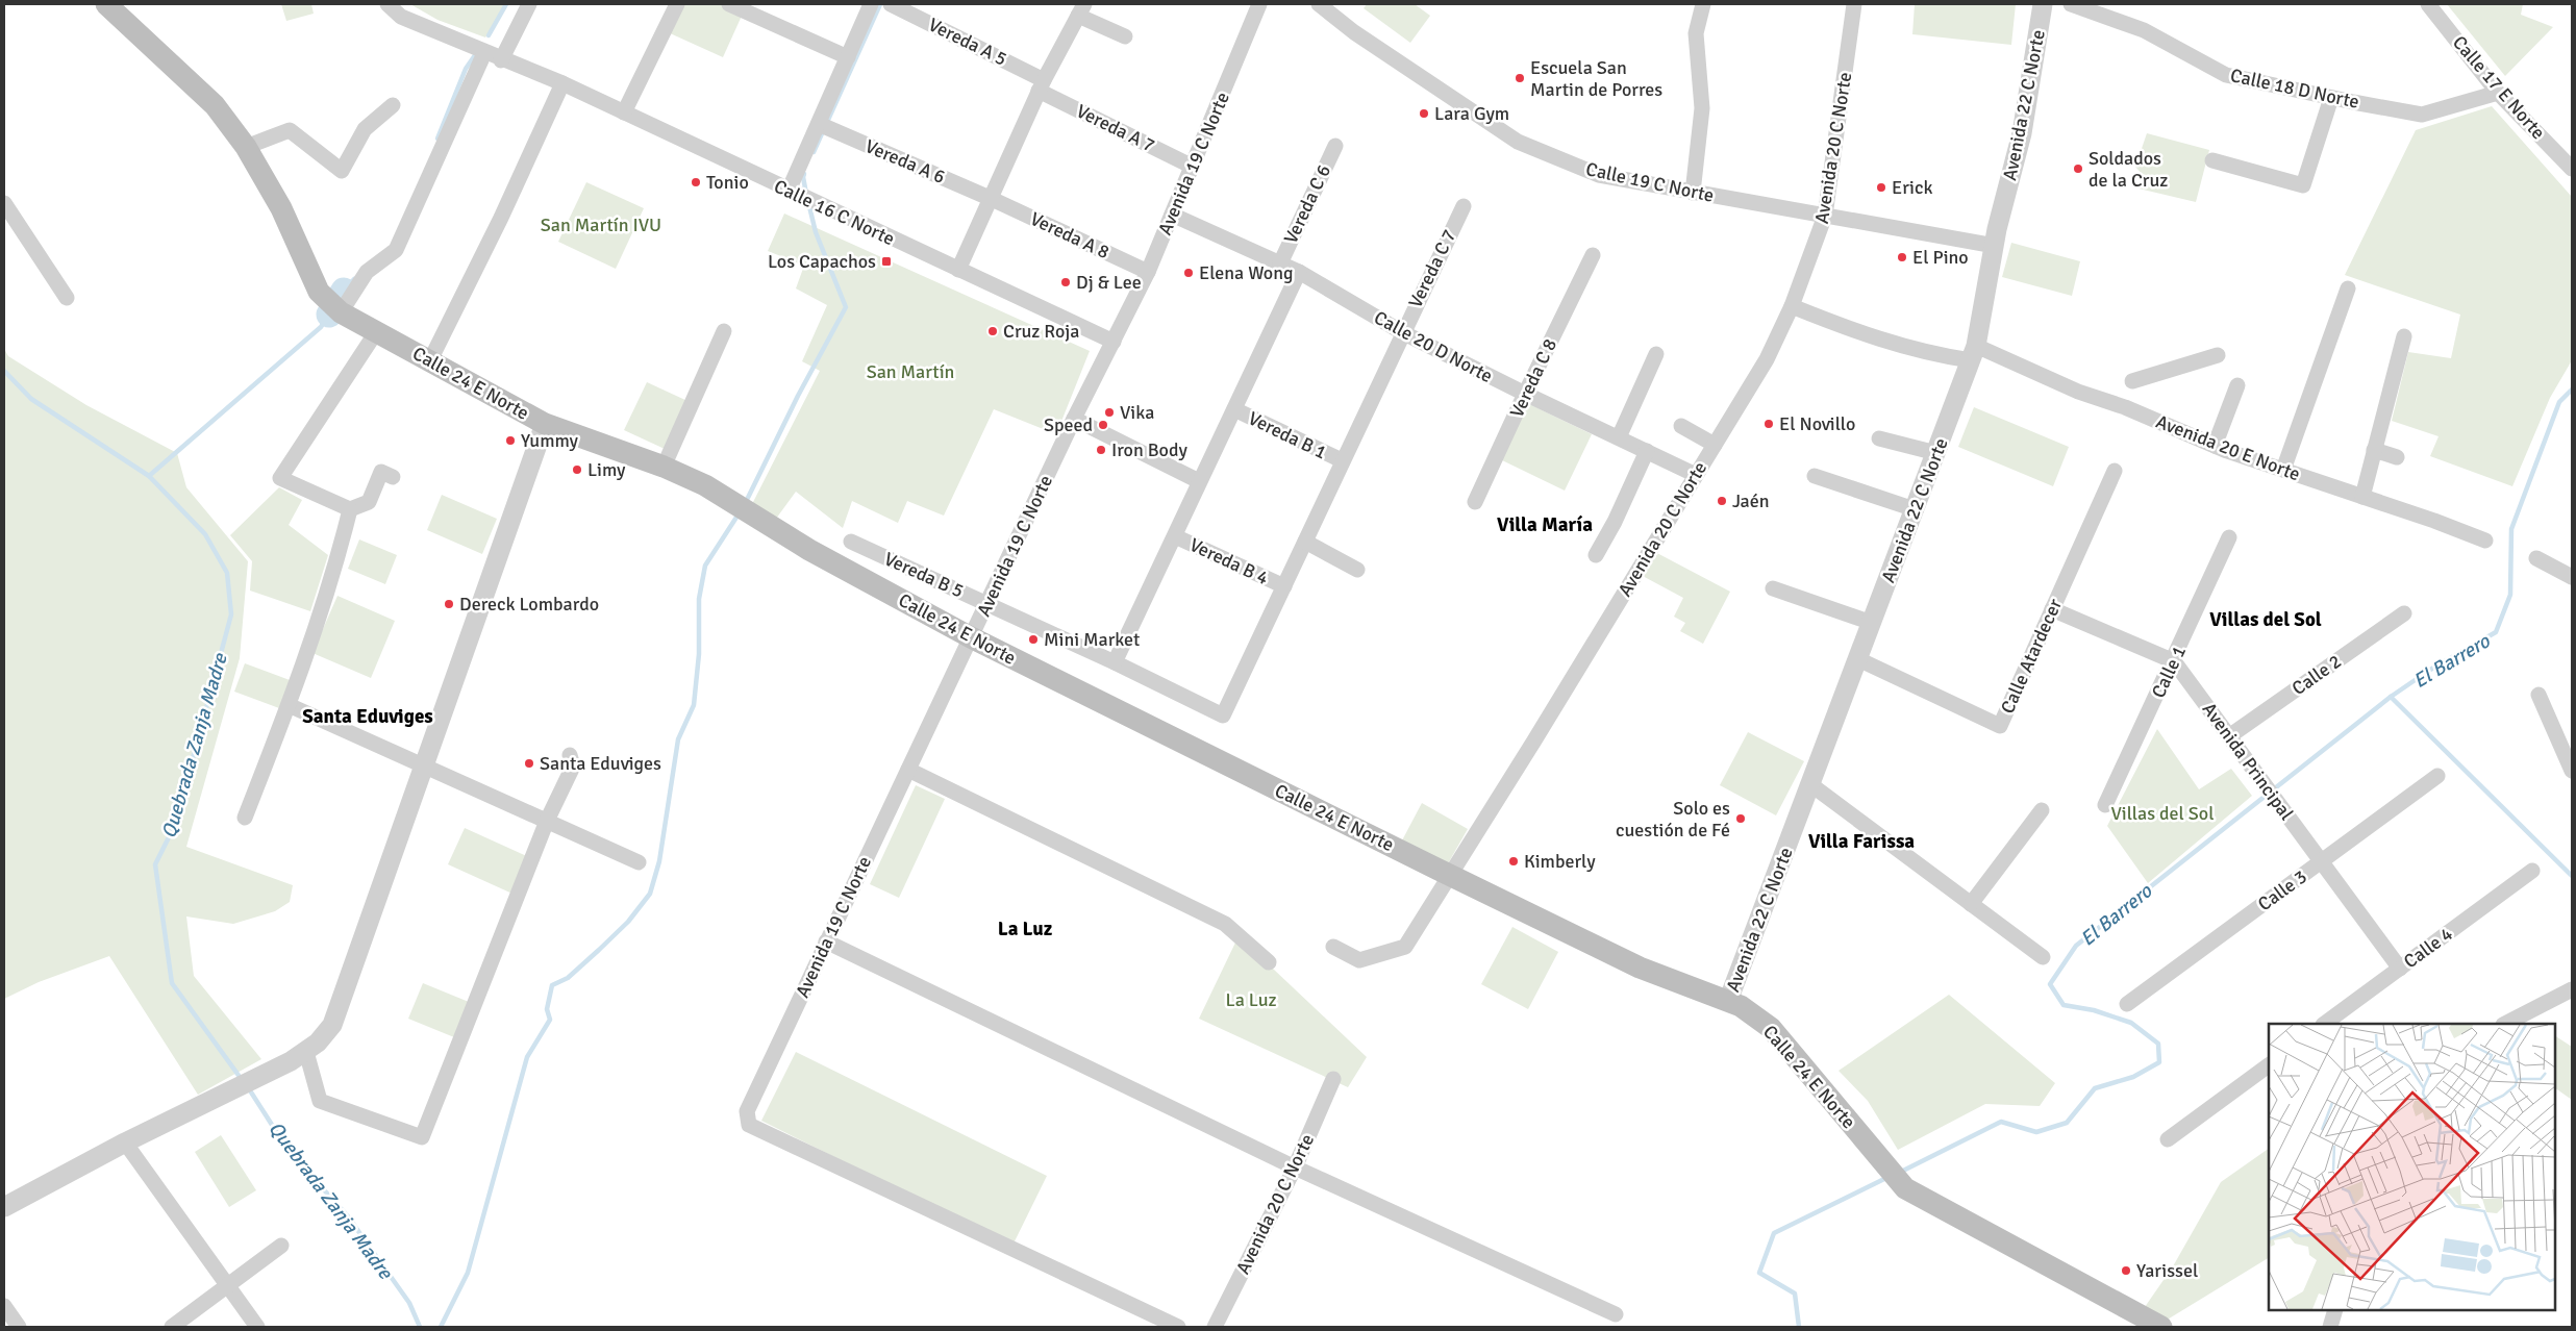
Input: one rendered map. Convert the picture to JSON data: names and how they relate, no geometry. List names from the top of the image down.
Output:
{
  "streets": {
    "main road": ["Calle 24 E Norte"],
    "street": [
      "Vereda A 5",
      "Calle 17 E Norte",
      "Calle 18 D Norte",
      "Avenida 22 C Norte",
      "Vereda A 7",
      "Avenida 20 C Norte",
      "Vereda A 6",
      "Avenida 19 C Norte",
      "Calle 19 C Norte",
      "Vereda C 6",
      "Calle 16 C Norte",
      "Vereda A 8",
      "Vereda C 7",
      "Calle 20 D Norte",
      "Vereda C 8",
      "Vereda B 1",
      "Avenida 20 E Norte",
      "Vereda B 4",
      "Vereda B 5",
      "Calle Atardecer",
      "Calle 1",
      "Calle 2",
      "Avenida Principal",
      "Calle 3",
      "Calle 4"
    ]
  },
  "crossings": [
    ["Vereda A 5", "Vereda A 7"],
    ["Calle 17 E Norte", "Calle 18 D Norte"],
    ["Avenida 22 C Norte", "Calle 19 C Norte"],
    ["Avenida 22 C Norte", "Calle 24 E Norte"],
    ["Avenida 22 C Norte", "Avenida 20 E Norte"],
    ["Avenida 22 C Norte", "Calle Atardecer"],
    ["Vereda A 7", "Avenida 19 C Norte"],
    ["Avenida 20 C Norte", "Calle 19 C Norte"],
    ["Avenida 20 C Norte", "Calle 20 D Norte"],
    ["Avenida 20 C Norte", "Calle 24 E Norte"],
    ["Avenida 20 C Norte", "Avenida 20 E Norte"],
    ["Vereda A 6", "Vereda A 8"],
    ["Avenida 19 C Norte", "Calle 16 C Norte"],
    ["Avenida 19 C Norte", "Vereda A 8"],
    ["Avenida 19 C Norte", "Calle 20 D Norte"],
    ["Avenida 19 C Norte", "Calle 24 E Norte"],
    ["Avenida 19 C Norte", "Vereda B 5"],
    ["Vereda C 6", "Calle 20 D Norte"],
    ["Vereda C 7", "Calle 20 D Norte"],
    ["Vereda C 7", "Vereda B 1"],
    ["Vereda C 7", "Vereda B 4"],
    ["Vereda C 7", "Vereda B 5"],
    ["Calle 20 D Norte", "Vereda C 8"],
    ["Calle 1", "Avenida Principal"],
    ["Calle 2", "Avenida Principal"],
    ["Avenida Principal", "Calle 3"],
    ["Avenida Principal", "Calle 4"]
  ],
  "districts": [
    "Villa María",
    "Villas del Sol",
    "Santa Eduviges",
    "Villa Farissa",
    "La Luz"
  ],
  "water": ["El Barrero", "Quebrada Zanja Madre"],
  "parks": [
    "San Martín IVU",
    "San Martín",
    "Villas del Sol",
    "La Luz"
  ],
  "places": {
    "other": [
      "Escuela San Martin de Porres",
      "Lara Gym",
      "Soldados de la Cruz",
      "Tonio",
      "Erick",
      "El Pino",
      "Elena Wong",
      "Dj & Lee",
      "Cruz Roja",
      "Vika",
      "El Novillo",
      "Speed",
      "Yummy",
      "Iron Body",
      "Limy",
      "Jaén",
      "Dereck Lombardo",
      "Mini Market",
      "Santa Eduviges",
      "Solo es cuestión de Fé",
      "Kimberly",
      "Yarissel"
    ],
    "transit": ["Los Capachos"]
  }
}
